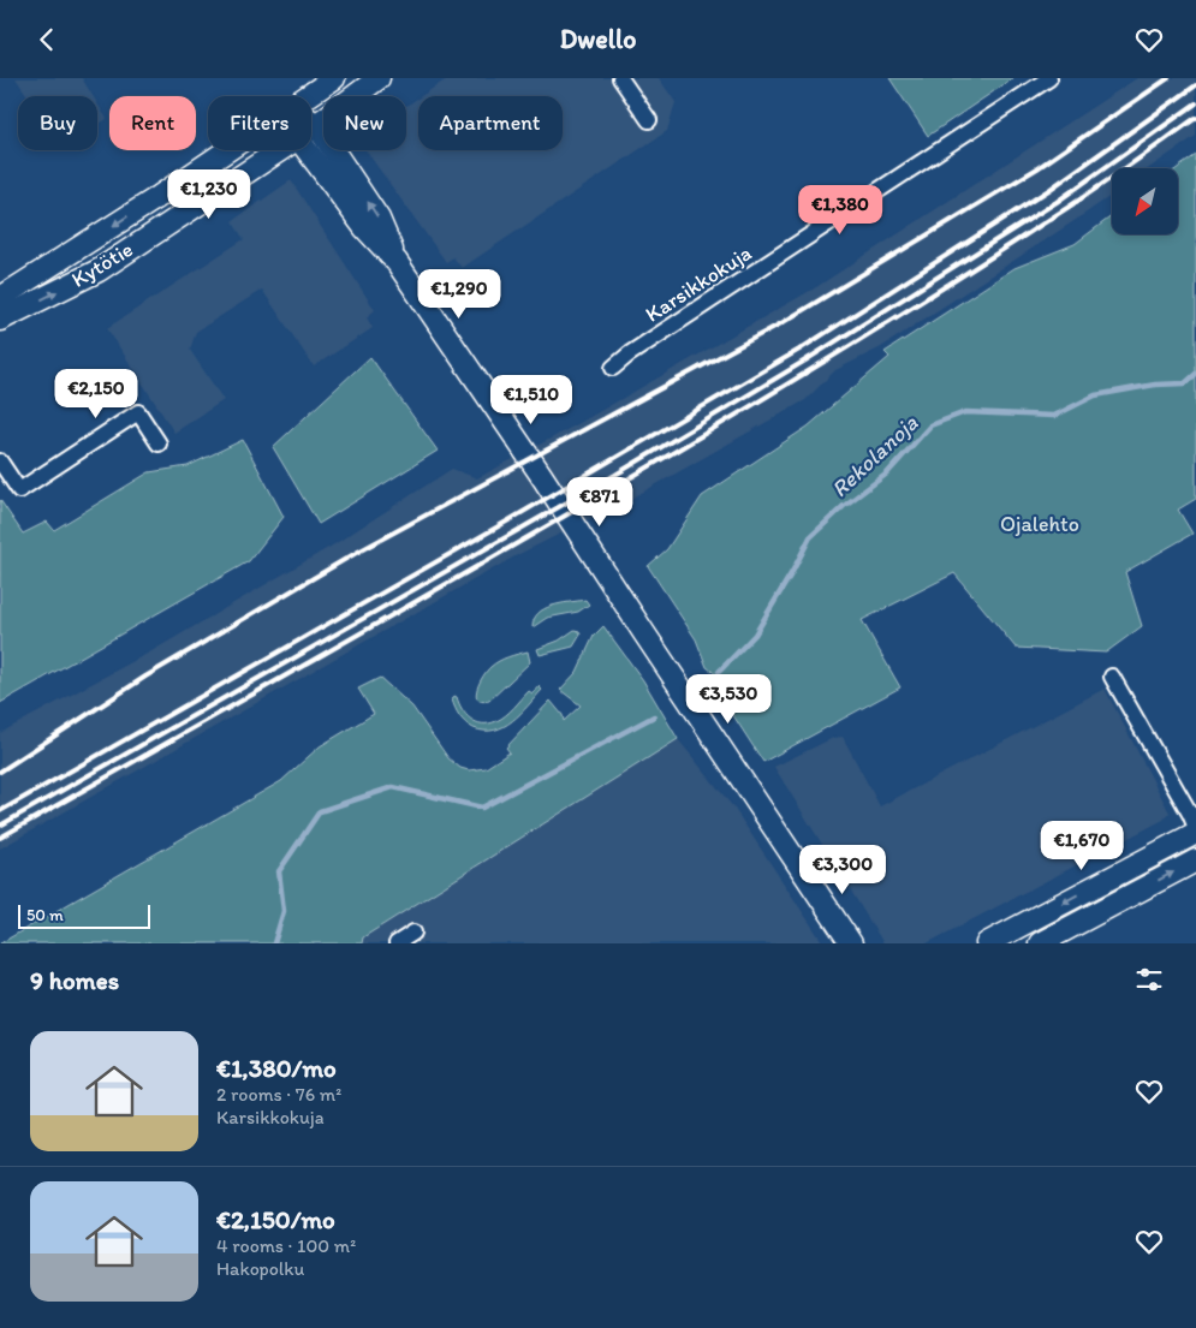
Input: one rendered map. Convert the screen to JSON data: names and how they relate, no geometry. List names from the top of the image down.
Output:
{
  "streets": {
    "street": ["Kytötie", "Karsikkokuja"]
  },
  "water": ["Rekolanoja"],
  "parks": ["Ojalehto"],
  "scale_bar": "50 m",
  "north": "bottom left",
  "page": {
    "header": "Dwello",
    "chip": [
      "Buy",
      "Rent",
      "Filters",
      "New",
      "Apartment"
    ],
    "price": [
      "€1,230",
      "€1,380",
      "€1,290",
      "€2,150",
      "€1,510",
      "€871",
      "€3,530",
      "€1,670",
      "€3,300"
    ],
    "scale": "50 m",
    "heading": "9 homes",
    "list": [
      {
        "name": "€1,380/mo",
        "note": "2 rooms · 76 m² · Karsikkokuja"
      },
      {
        "name": "€2,150/mo",
        "note": "4 rooms · 100 m² · Hakopolku"
      }
    ]
  }
}
